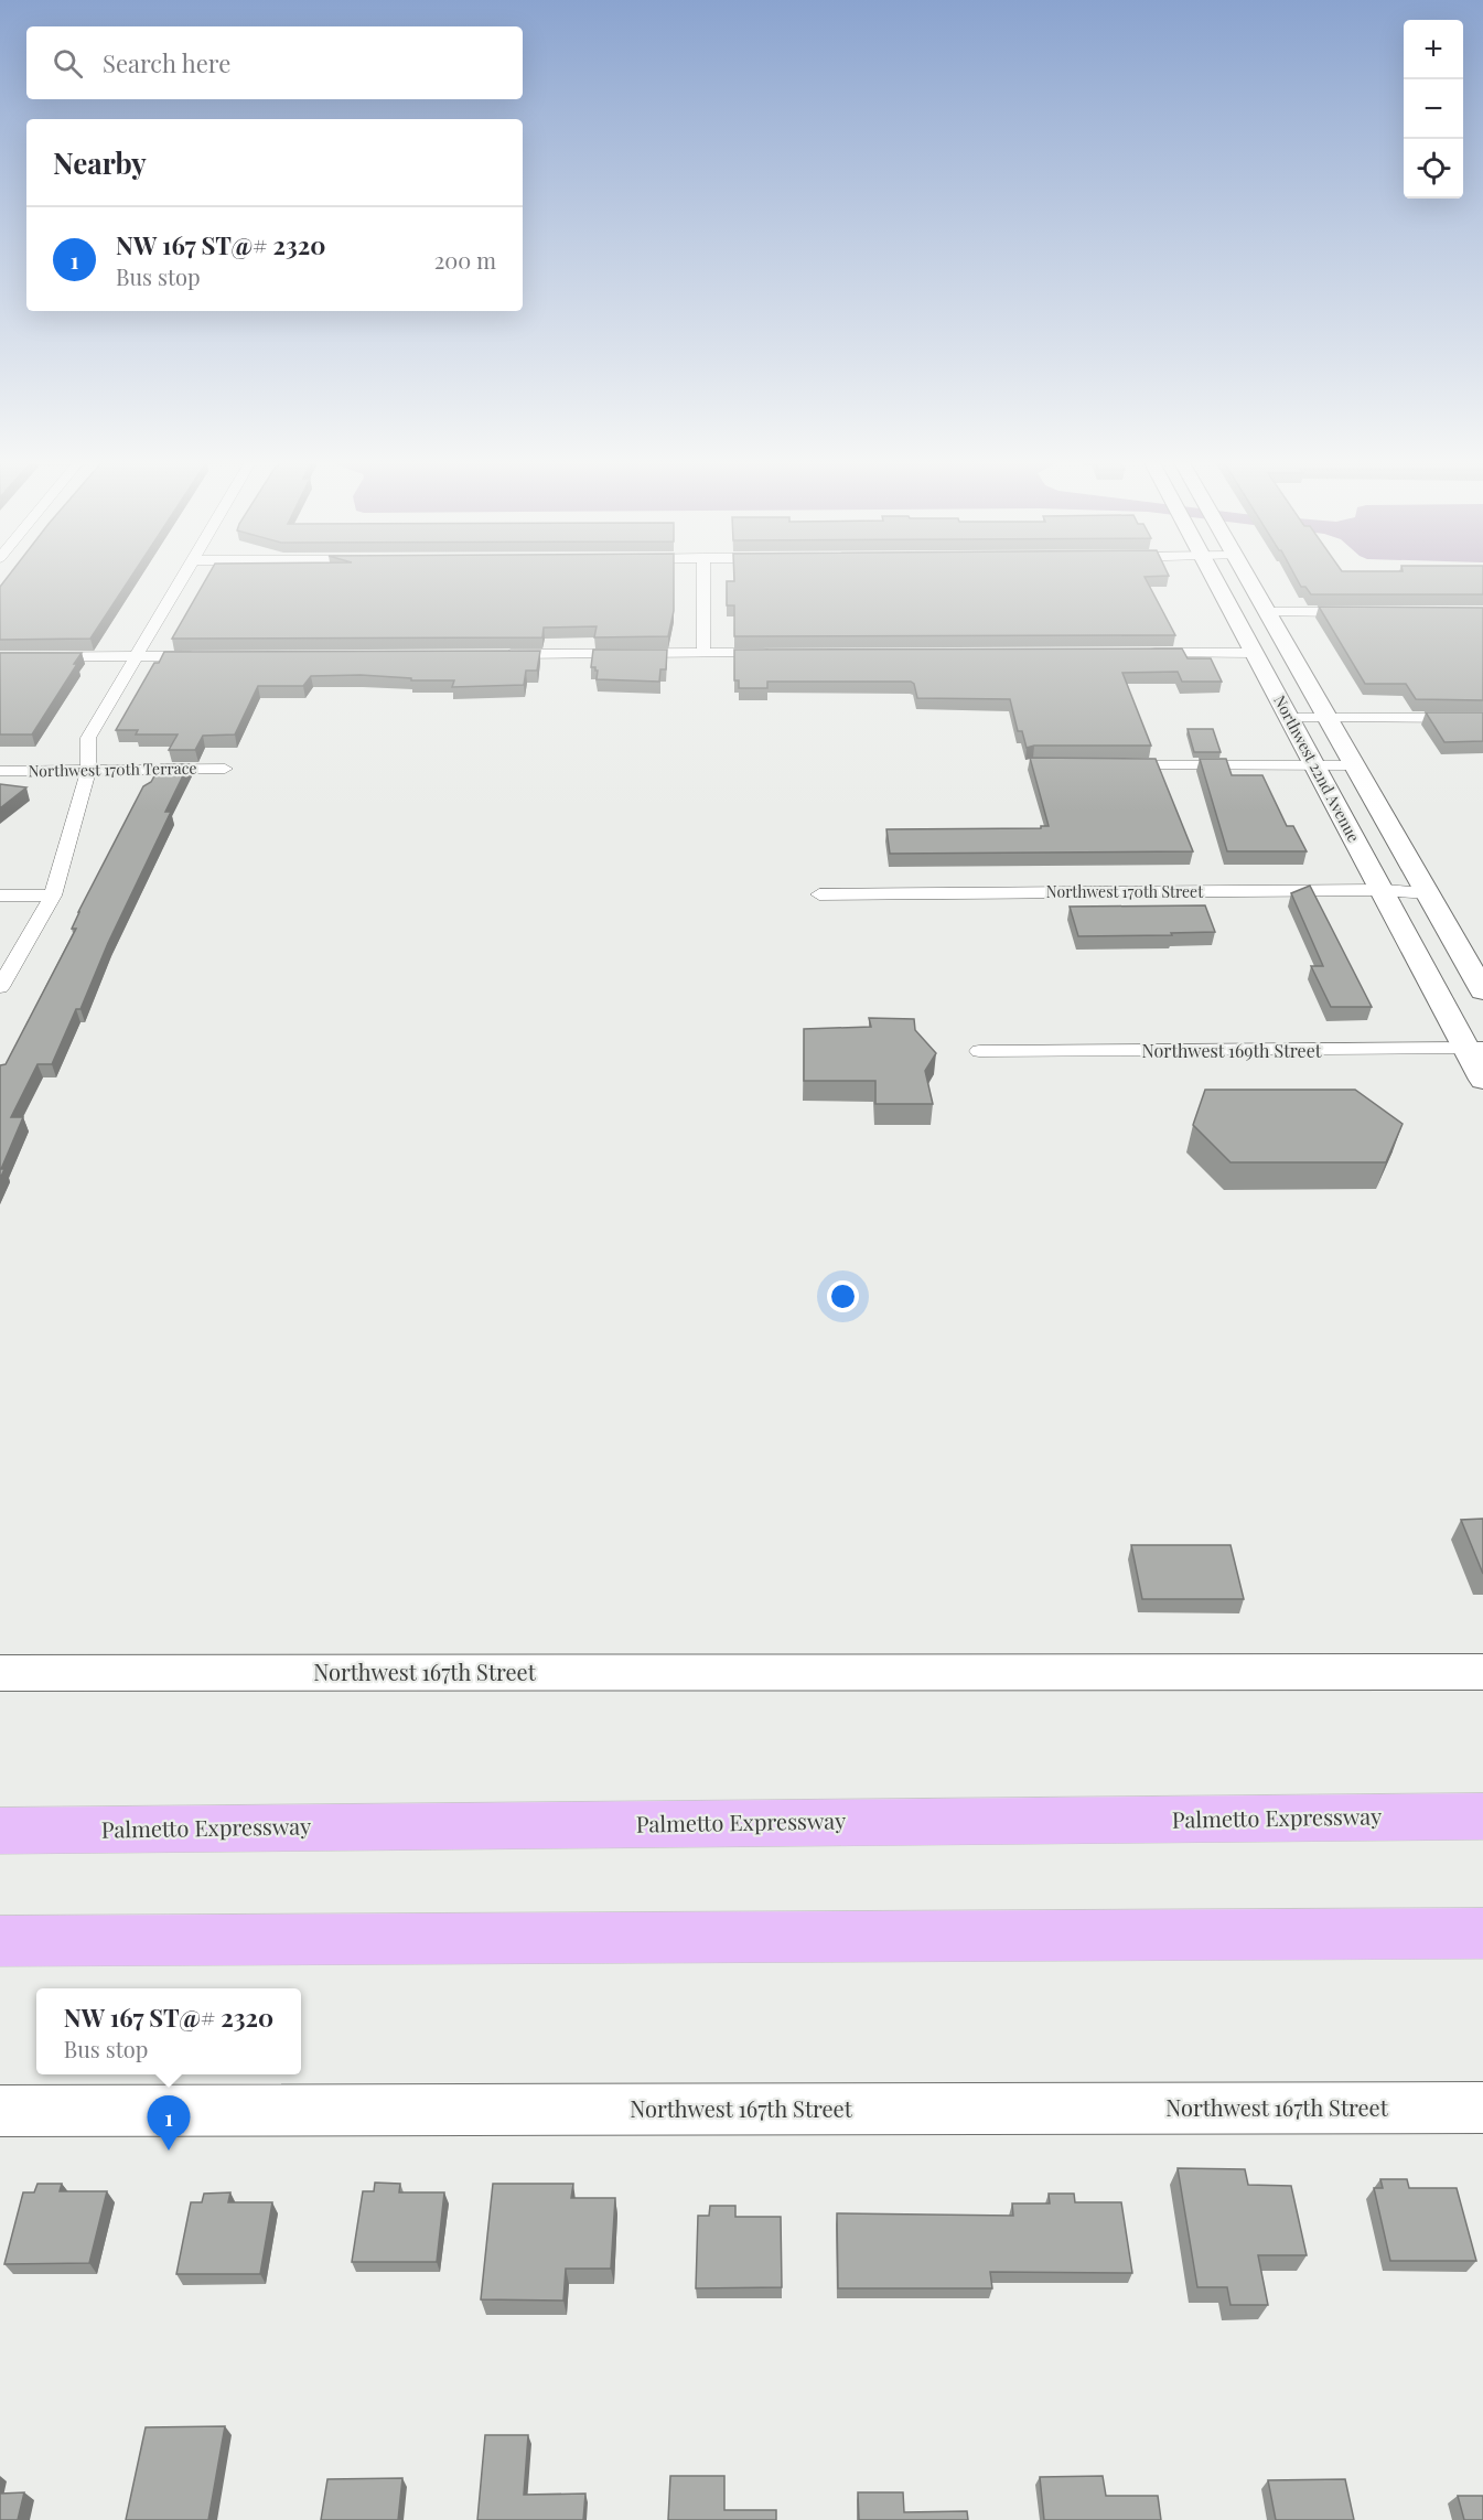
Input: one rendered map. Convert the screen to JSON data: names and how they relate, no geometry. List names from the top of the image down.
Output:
{
  "streets": {
    "highway": ["Palmetto Expressway"],
    "main road": ["Northwest 22nd Avenue", "Northwest 167th Street"],
    "street": ["Northwest 170th Terrace", "Northwest 170th Street", "Northwest 169th Street"]
  },
  "crossings": [
    ["Northwest 22nd Avenue", "Northwest 170th Street"],
    ["Northwest 22nd Avenue", "Northwest 169th Street"]
  ],
  "page": {
    "map_buttons": ["+", "−"],
    "search": "Search here",
    "heading": "Nearby",
    "list": [
      {
        "mark": "1",
        "name": "NW 167 ST@# 2320",
        "note": "Bus stop",
        "value": "200 m"
      }
    ],
    "popup": ["NW 167 ST@# 2320", "Bus stop"],
    "pins": "1"
  }
}
